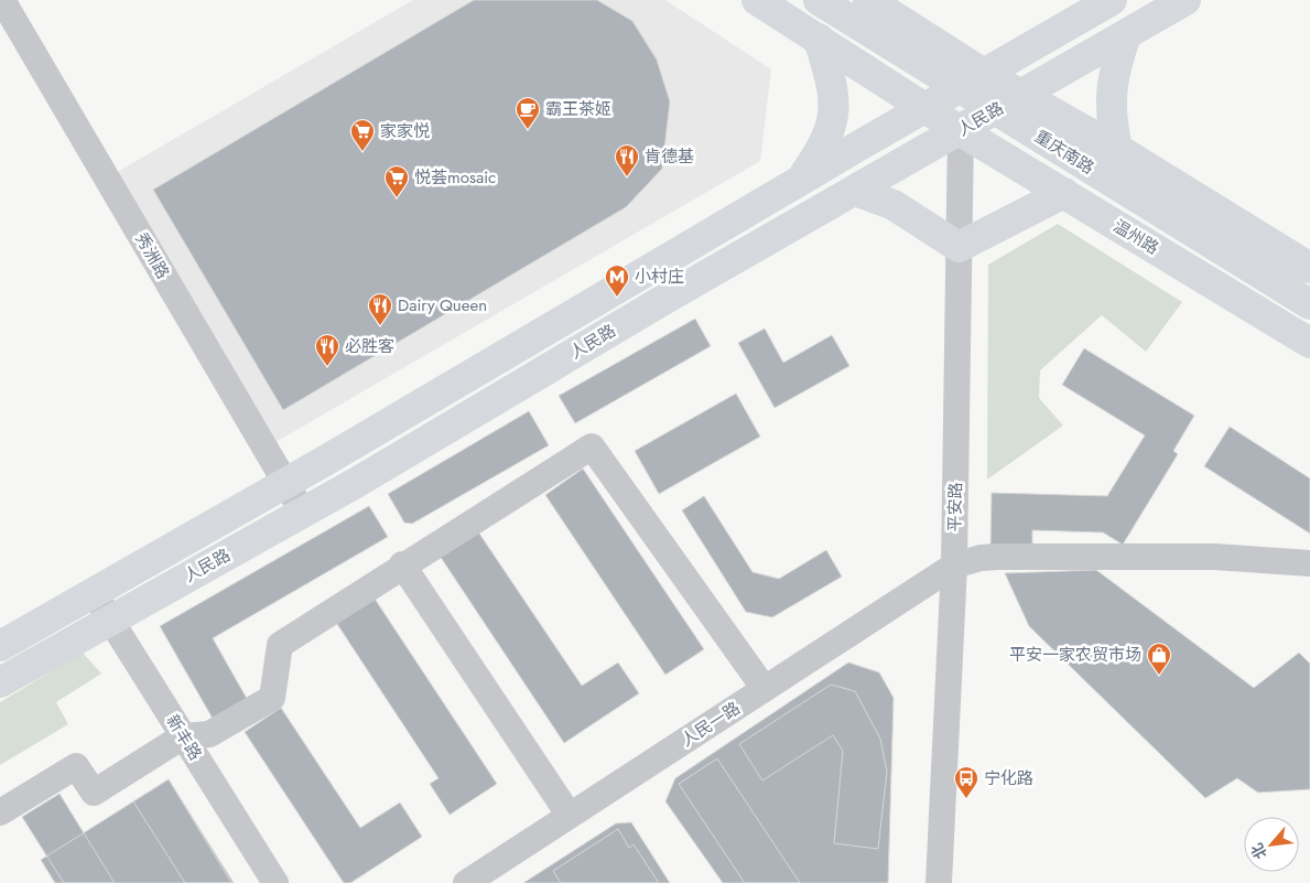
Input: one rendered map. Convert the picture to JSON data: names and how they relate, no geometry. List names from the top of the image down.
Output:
{
  "streets": {
    "main road": ["人民路", "重庆南路", "温州路"],
    "street": [
      "秀洲路",
      "平安路",
      "人民一路",
      "新丰路"
    ]
  },
  "crossings": [
    ["人民路", "温州路"],
    ["人民路", "秀洲路"],
    ["人民路", "平安路"],
    ["人民路", "新丰路"],
    ["温州路", "平安路"],
    ["平安路", "人民一路"]
  ],
  "places": {
    "cafe": ["霸王茶姬"],
    "supermarket": ["家家悦", "悦荟mosaic"],
    "restaurant": ["肯德基", "Dairy Queen", "必胜客"],
    "metro station": ["小村庄"],
    "shop": ["平安一家农贸市场"],
    "bus stop": ["宁化路"]
  },
  "north": "bottom left"
}
